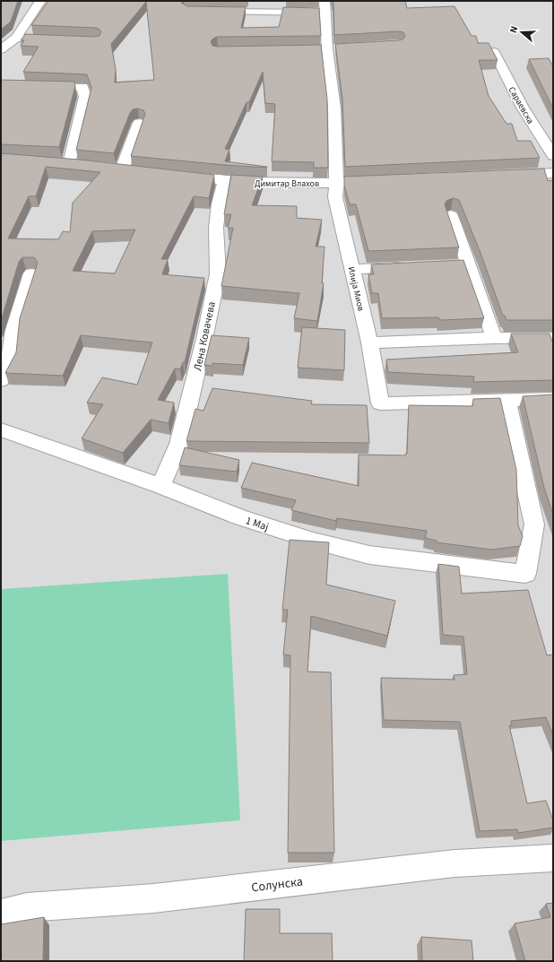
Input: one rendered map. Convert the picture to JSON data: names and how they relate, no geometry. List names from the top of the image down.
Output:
{
  "streets": {
    "street": [
      "Сараевска",
      "Димитар Влахов",
      "Илија Миов",
      "Лена Ковачева",
      "1 Мај",
      "Солунска"
    ]
  },
  "crossings": [
    ["Димитар Влахов", "Илија Миов"],
    ["Димитар Влахов", "Лена Ковачева"],
    ["Илија Миов", "1 Мај"],
    ["Лена Ковачева", "1 Мај"]
  ],
  "north": "left"
}
